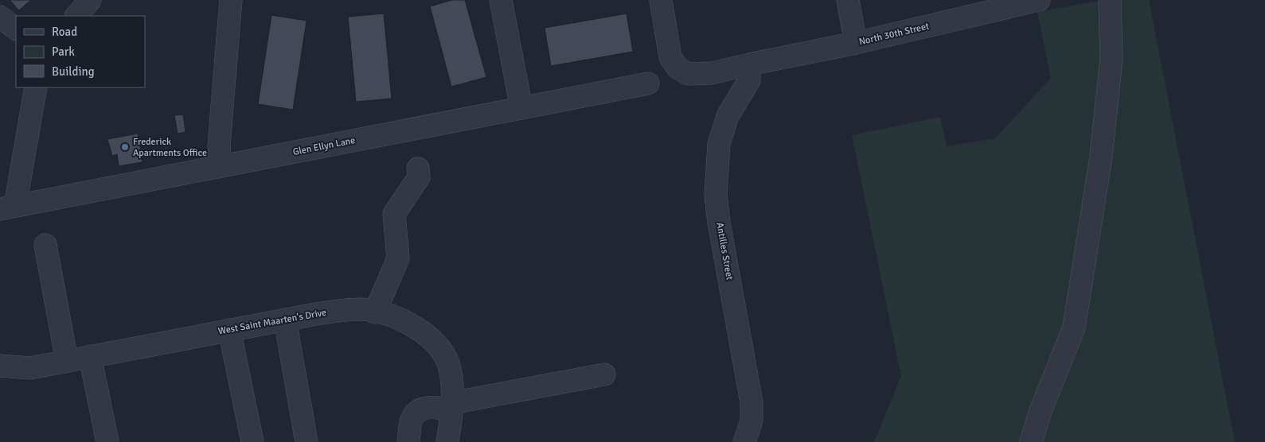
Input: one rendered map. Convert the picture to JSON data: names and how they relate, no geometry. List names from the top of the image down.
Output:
{
  "streets": {
    "street": [
      "North 30th Street",
      "Glen Ellyn Lane",
      "Antilles Street",
      "West Saint Maarten's Drive"
    ]
  },
  "crossings": [
    ["North 30th Street", "Antilles Street"]
  ],
  "places": ["Frederick Apartments Office"],
  "legend": ["Road", "Park", "Building"]
}
